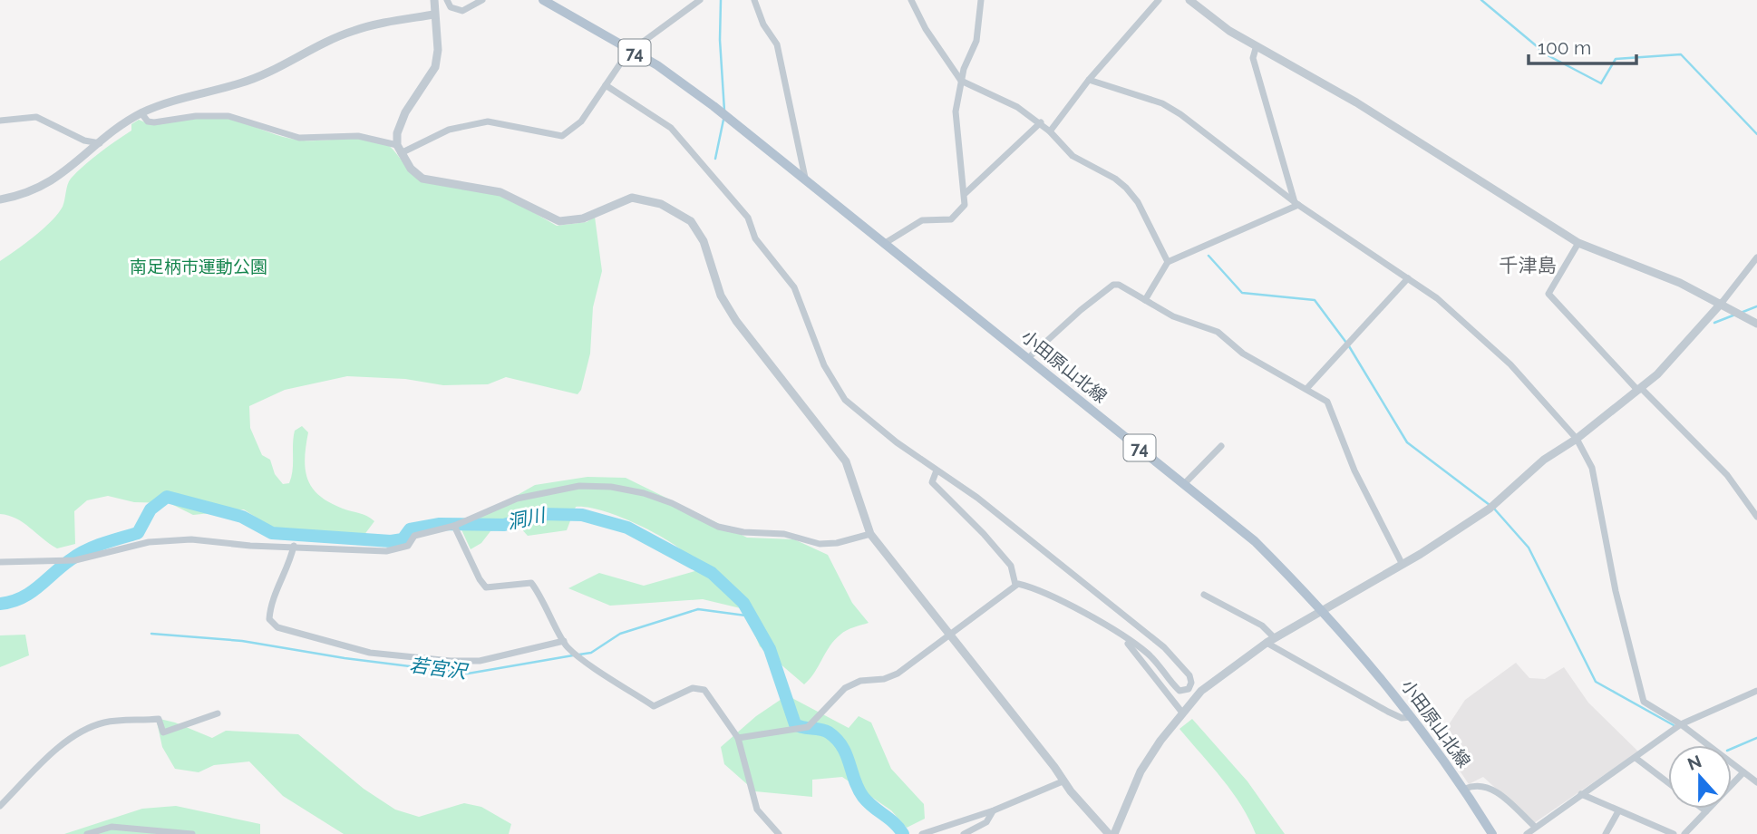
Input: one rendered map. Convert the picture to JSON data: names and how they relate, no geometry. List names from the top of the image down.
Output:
{
  "streets": {
    "main road": ["74", "小田原山北線"]
  },
  "districts": ["千津島"],
  "water": ["洞川", "若宮沢"],
  "parks": ["南足柄市運動公園"],
  "scale_bar": "100 m",
  "north": "top"
}
